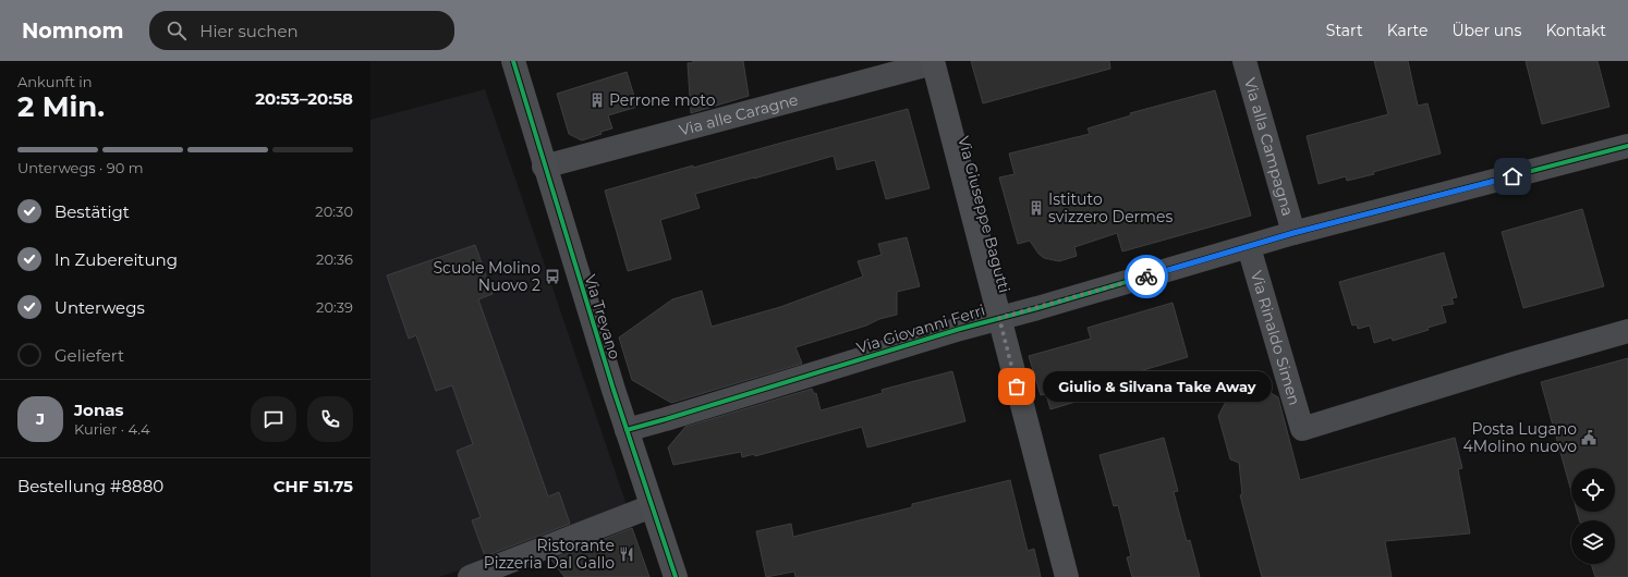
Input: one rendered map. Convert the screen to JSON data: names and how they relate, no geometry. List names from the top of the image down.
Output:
{
  "streets": {
    "main road": ["Via Giuseppe Bagutti", "Via Trevano"],
    "street": [
      "Via alle Caragne",
      "Via alla Campagna",
      "Via Giovanni Ferri",
      "Via Rinaldo Simen"
    ]
  },
  "crossings": [
    ["Via alle Caragne", "Via Giuseppe Bagutti"],
    ["Via alle Caragne", "Via Trevano"],
    ["Via alla Campagna", "Via Giovanni Ferri"],
    ["Via Giuseppe Bagutti", "Via Giovanni Ferri"],
    ["Via Trevano", "Via Giovanni Ferri"],
    ["Via Giovanni Ferri", "Via Rinaldo Simen"]
  ],
  "places": {
    "building": ["Perrone moto", "Istituto svizzero Dermes"],
    "bus stop": ["Scuole Molino Nuovo 2"],
    "other": ["Giulio & Silvana Take Away"],
    "public building": ["Posta Lugano 4Molino nuovo"],
    "restaurant": ["Ristorante Pizzeria Dal Gallo"]
  },
  "page": {
    "header": "Nomnom",
    "search": "Hier suchen",
    "nav": [
      "Start",
      "Karte",
      "Über uns",
      "Kontakt"
    ],
    "heading": ["2 Min.", "Ankunft in", "20:53–20:58"],
    "panel": [
      "Jonas",
      "Kurier · 4.4",
      "Bestellung #8880",
      "CHF 51.75"
    ],
    "bar": "Unterwegs · 90 m",
    "list": [
      ["Bestätigt", "20:30"],
      ["In Zubereitung", "20:36"],
      ["Unterwegs", "20:39"],
      "Geliefert"
    ],
    "bubble": "Giulio & Silvana Take Away",
    "round": "J"
  }
}
